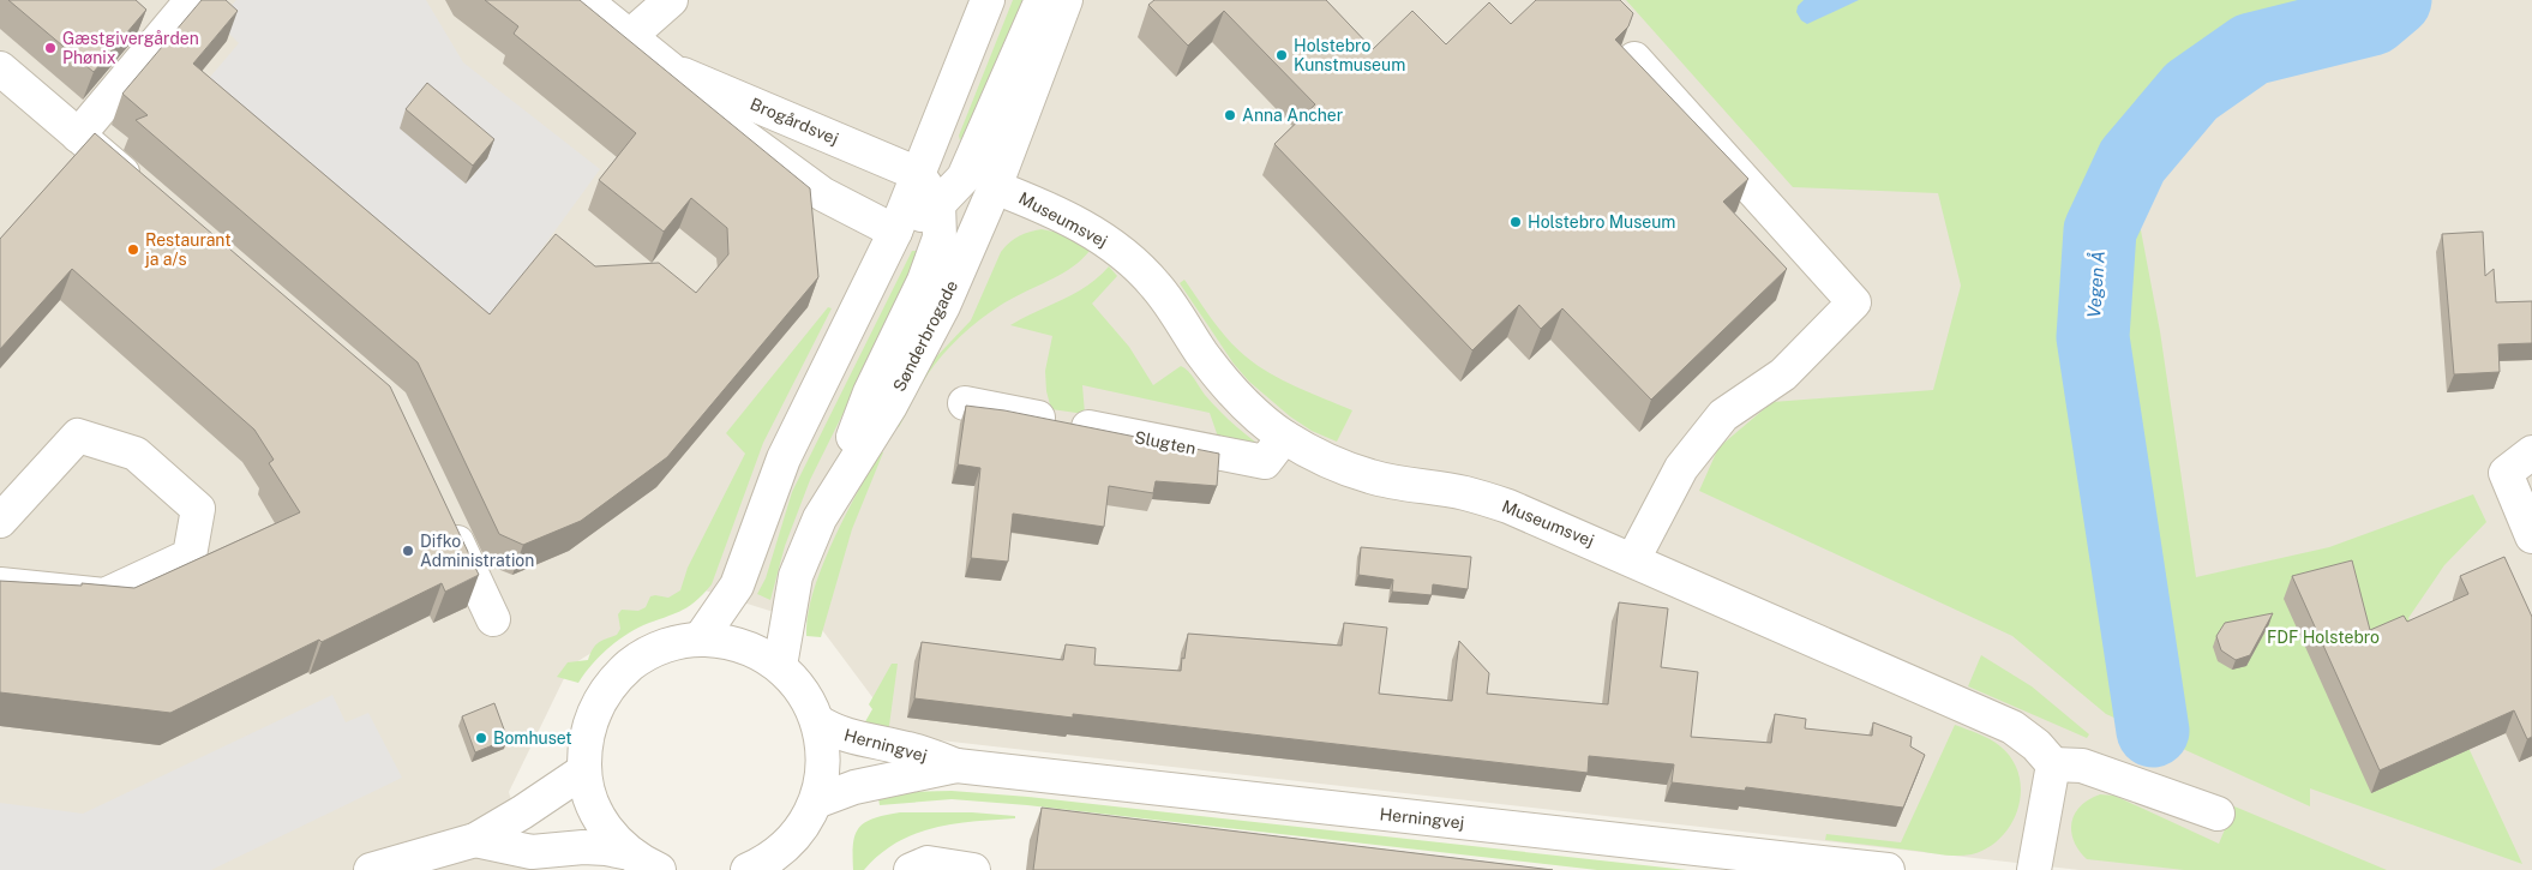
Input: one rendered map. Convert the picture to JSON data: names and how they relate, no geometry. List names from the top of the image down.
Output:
{
  "streets": {
    "street": [
      "Brogårdsvej",
      "Museumsvej",
      "Sønderbrogade",
      "Slugten",
      "Herningvej"
    ]
  },
  "crossings": [
    ["Museumsvej", "Sønderbrogade"],
    ["Museumsvej", "Slugten"]
  ],
  "water": ["Vegen Å"],
  "parks": ["FDF Holstebro"],
  "places": [
    "Gæstgivergården Phønix",
    "Holstebro Kunstmuseum",
    "Anna Ancher",
    "Holstebro Museum",
    "Restaurant ja a/s",
    "Difko Administration",
    "Bomhuset"
  ]
}
